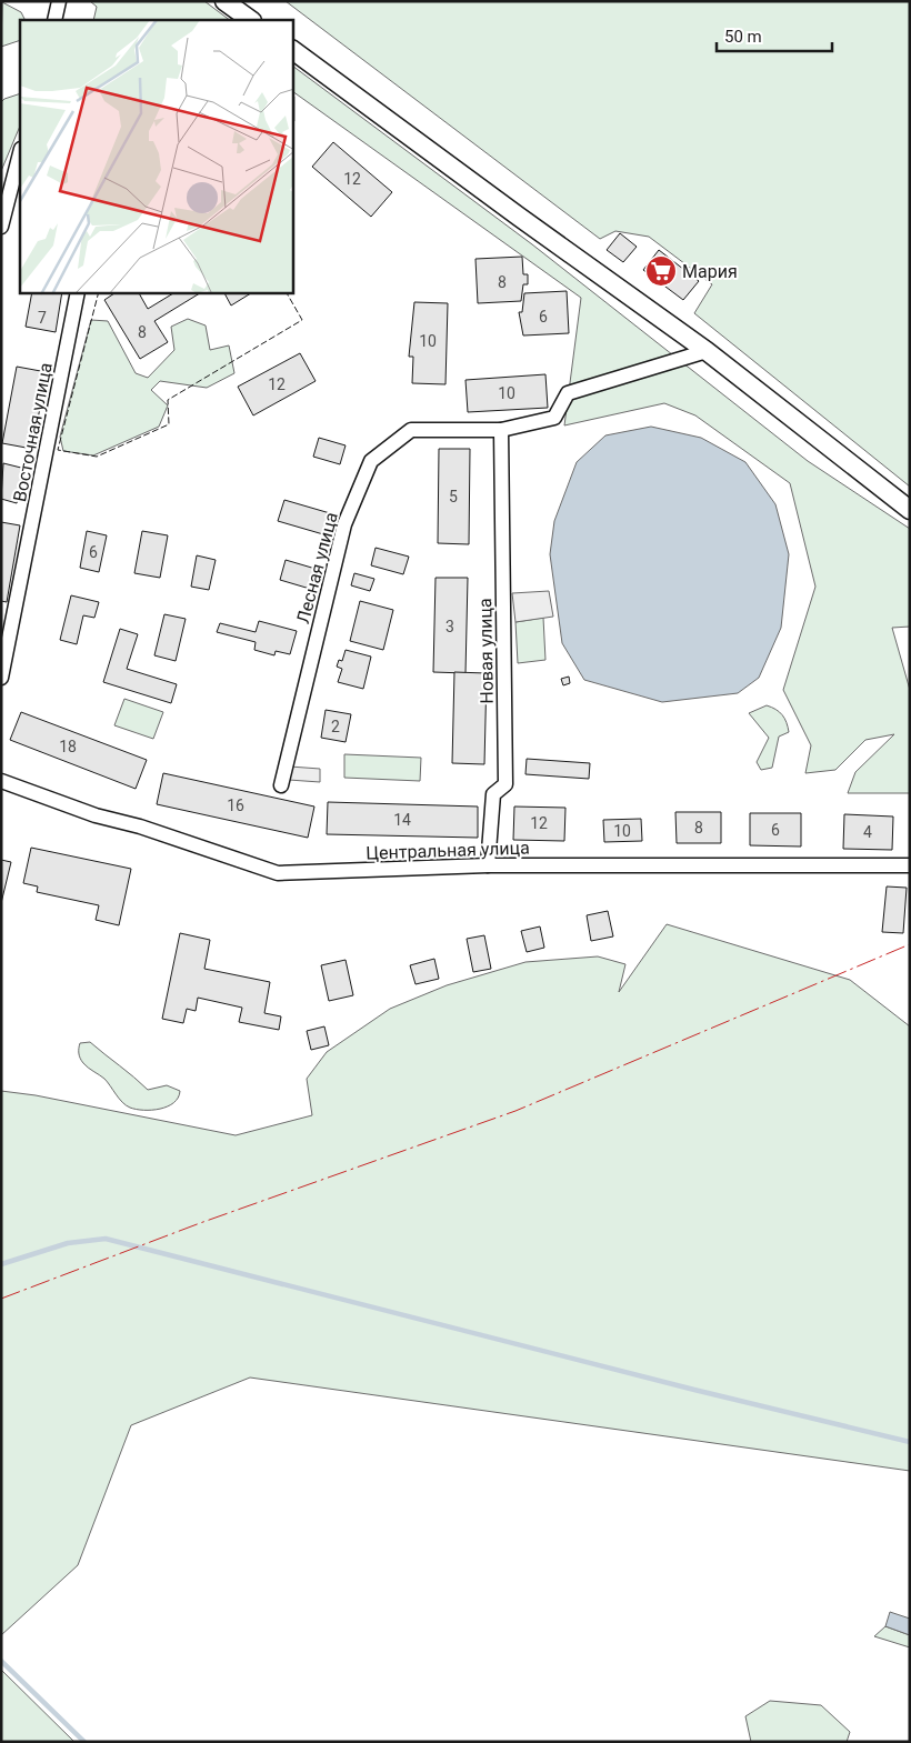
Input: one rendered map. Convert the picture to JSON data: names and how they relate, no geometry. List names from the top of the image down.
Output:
{
  "streets": {
    "street": [
      "Восточная улица",
      "Лесная улица",
      "Новая улица",
      "Центральная улица"
    ]
  },
  "crossings": [
    ["Лесная улица", "Новая улица"],
    ["Новая улица", "Центральная улица"]
  ],
  "places": {
    "supermarket": ["Мария"]
  },
  "house_numbers": [
    "12",
    "8",
    "6",
    "7",
    "8",
    "10",
    "12",
    "10",
    "5",
    "6",
    "3",
    "2",
    "18",
    "16",
    "14",
    "12",
    "8",
    "6",
    "10",
    "4"
  ],
  "scale_bar": "50 m"
}
